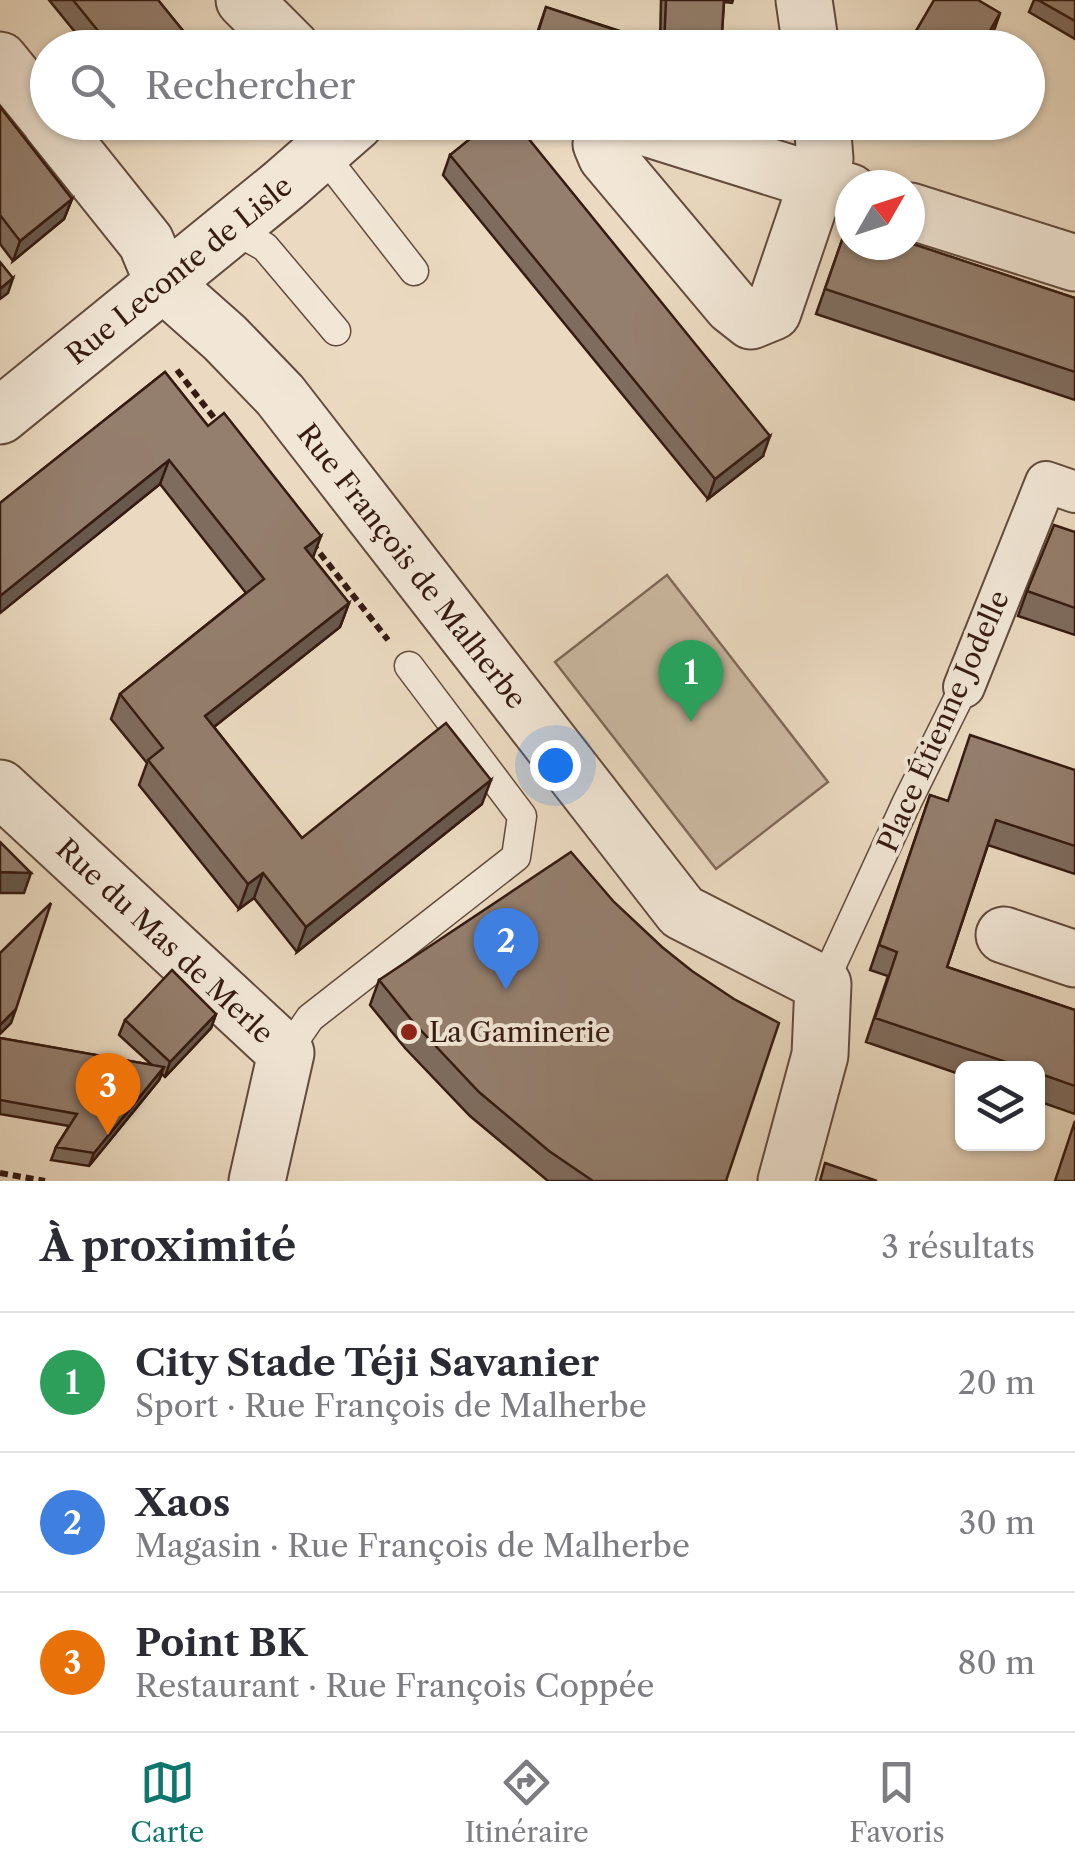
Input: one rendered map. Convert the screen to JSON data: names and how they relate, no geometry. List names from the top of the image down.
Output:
{
  "streets": {
    "street": [
      "Rue Leconte de Lisle",
      "Rue François de Malherbe",
      "Place Étienne Jodelle",
      "Rue du Mas de Merle"
    ]
  },
  "crossings": [
    ["Rue Leconte de Lisle", "Rue François de Malherbe"],
    ["Rue François de Malherbe", "Place Étienne Jodelle"]
  ],
  "places": ["La Gaminerie"],
  "north": "top right",
  "page": {
    "search": "Rechercher",
    "pins": ["1", "2", "3"],
    "heading": ["À proximité", "3 résultats"],
    "list": [
      {
        "mark": "1",
        "name": "City Stade Téji Savanier",
        "note": "Sport · Rue François de Malherbe",
        "value": "20 m"
      },
      {
        "mark": "2",
        "name": "Xaos",
        "note": "Magasin · Rue François de Malherbe",
        "value": "30 m"
      },
      {
        "mark": "3",
        "name": "Point BK",
        "note": "Restaurant · Rue François Coppée",
        "value": "80 m"
      }
    ],
    "nav": ["Carte", "Itinéraire", "Favoris"]
  }
}
